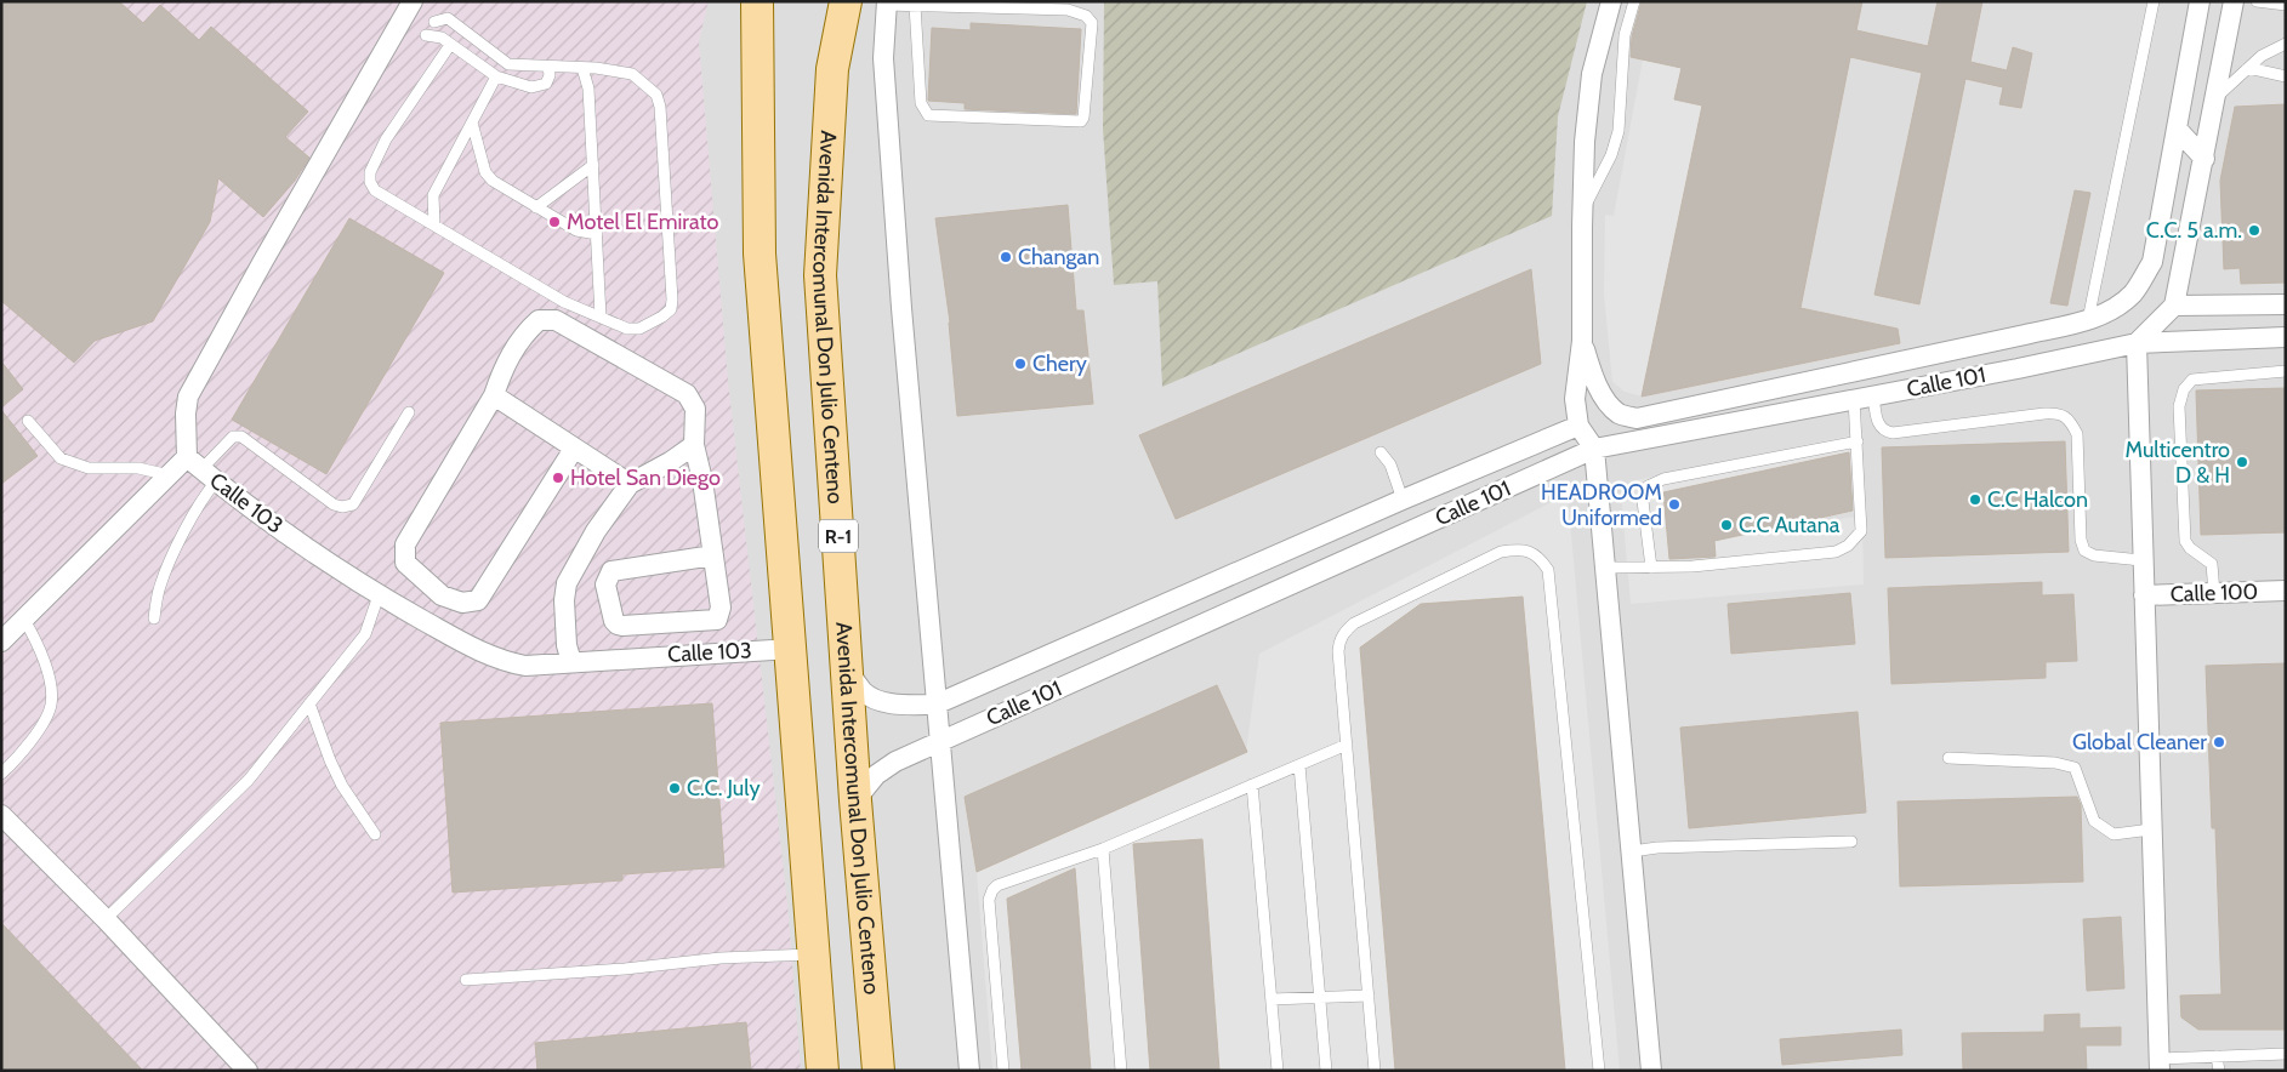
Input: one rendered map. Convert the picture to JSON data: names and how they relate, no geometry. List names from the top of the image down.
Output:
{
  "streets": {
    "main road": ["Avenida Intercomunal Don Julio Centeno", "R-1"],
    "street": ["Calle 101", "Calle 103", "Calle 100"]
  },
  "crossings": [
    ["Avenida Intercomunal Don Julio Centeno", "Calle 101"]
  ],
  "places": [
    "Motel El Emirato",
    "C.C. 5 a.m.",
    "Changan",
    "Chery",
    "Multicentro D & H",
    "Hotel San Diego",
    "C.C Halcon",
    "HEADROOM Uniformed",
    "C.C Autana",
    "Global Cleaner",
    "C.C. July"
  ]
}
